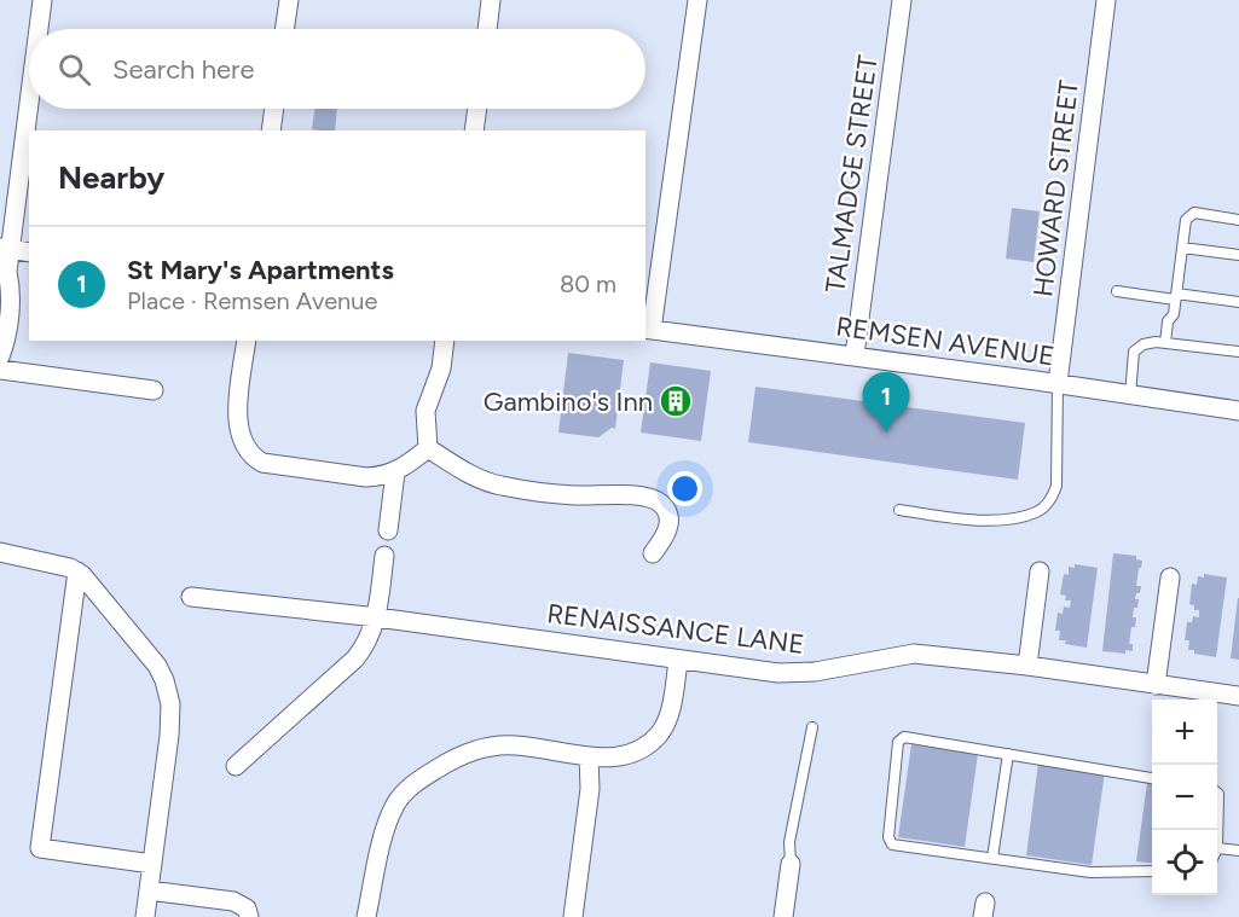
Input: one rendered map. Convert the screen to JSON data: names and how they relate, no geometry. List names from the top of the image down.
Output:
{
  "streets": {
    "street": [
      "TALMADGE STREET",
      "HOWARD STREET",
      "REMSEN AVENUE",
      "RENAISSANCE LANE"
    ]
  },
  "crossings": [
    ["TALMADGE STREET", "REMSEN AVENUE"],
    ["HOWARD STREET", "REMSEN AVENUE"]
  ],
  "places": {
    "building": ["Gambino's Inn"]
  },
  "page": {
    "search": "Search here",
    "heading": "Nearby",
    "list": [
      {
        "mark": "1",
        "name": "St Mary's Apartments",
        "note": "Place · Remsen Avenue",
        "value": "80 m"
      }
    ],
    "pins": "1",
    "map_buttons": ["+", "−"]
  }
}
